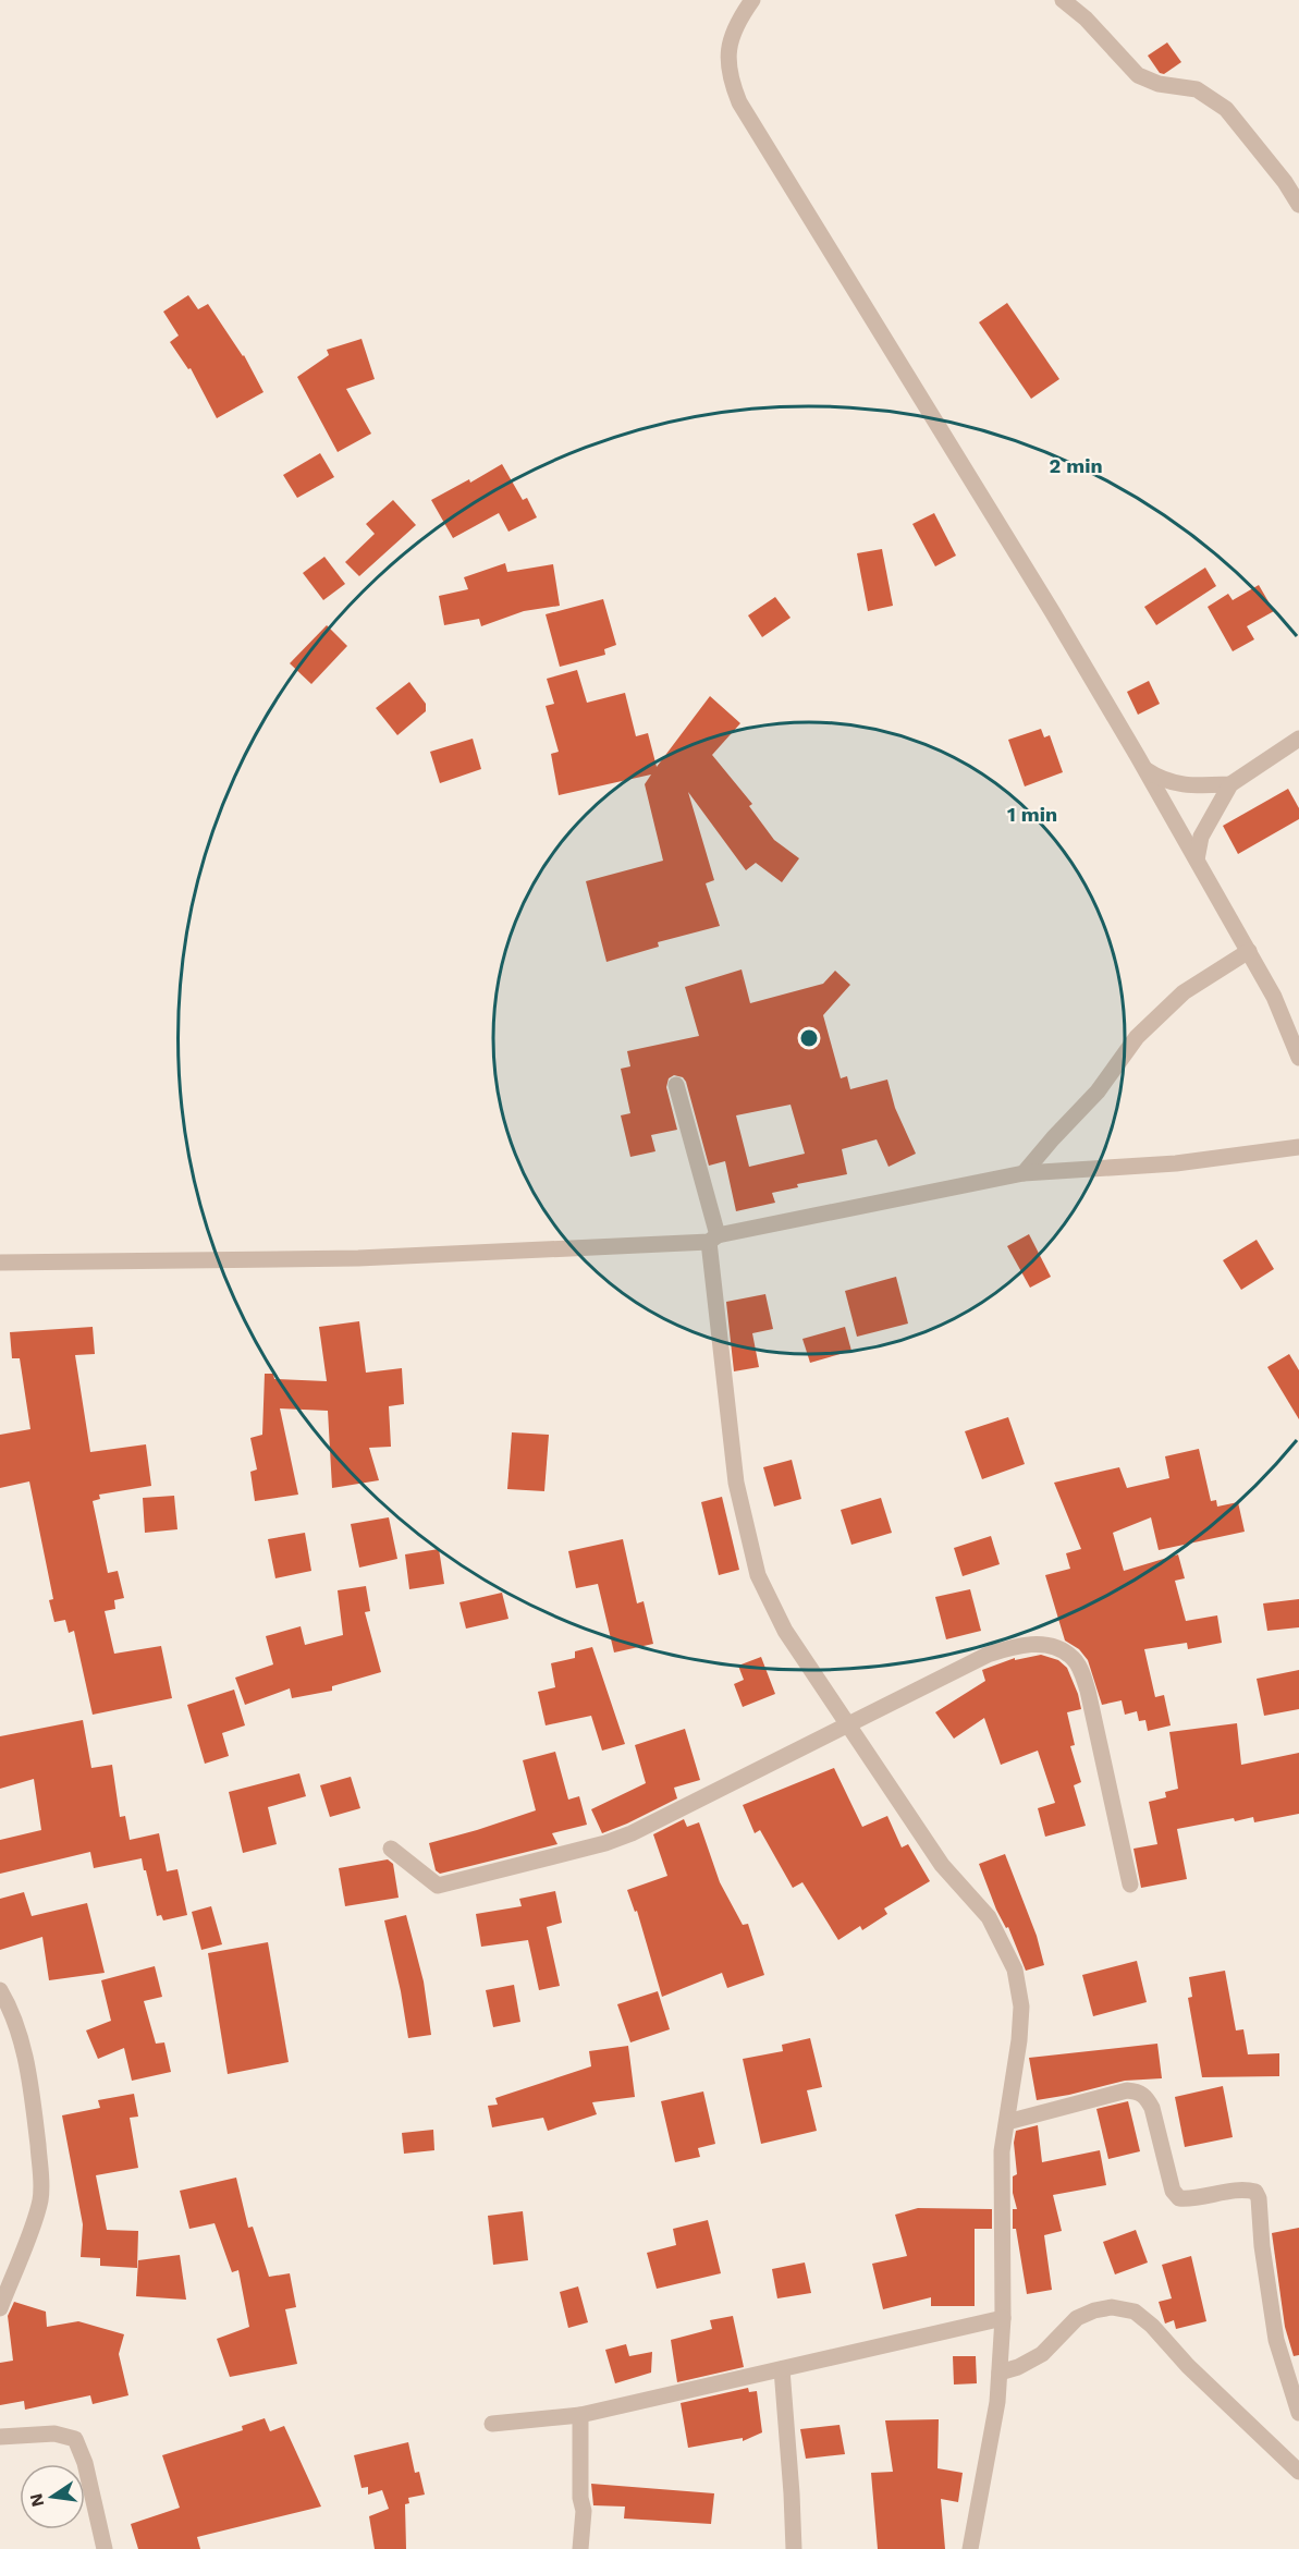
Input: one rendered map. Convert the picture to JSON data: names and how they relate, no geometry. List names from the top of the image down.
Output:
{
  "north": "left",
  "rings": ["2 min", "1 min"]
}
